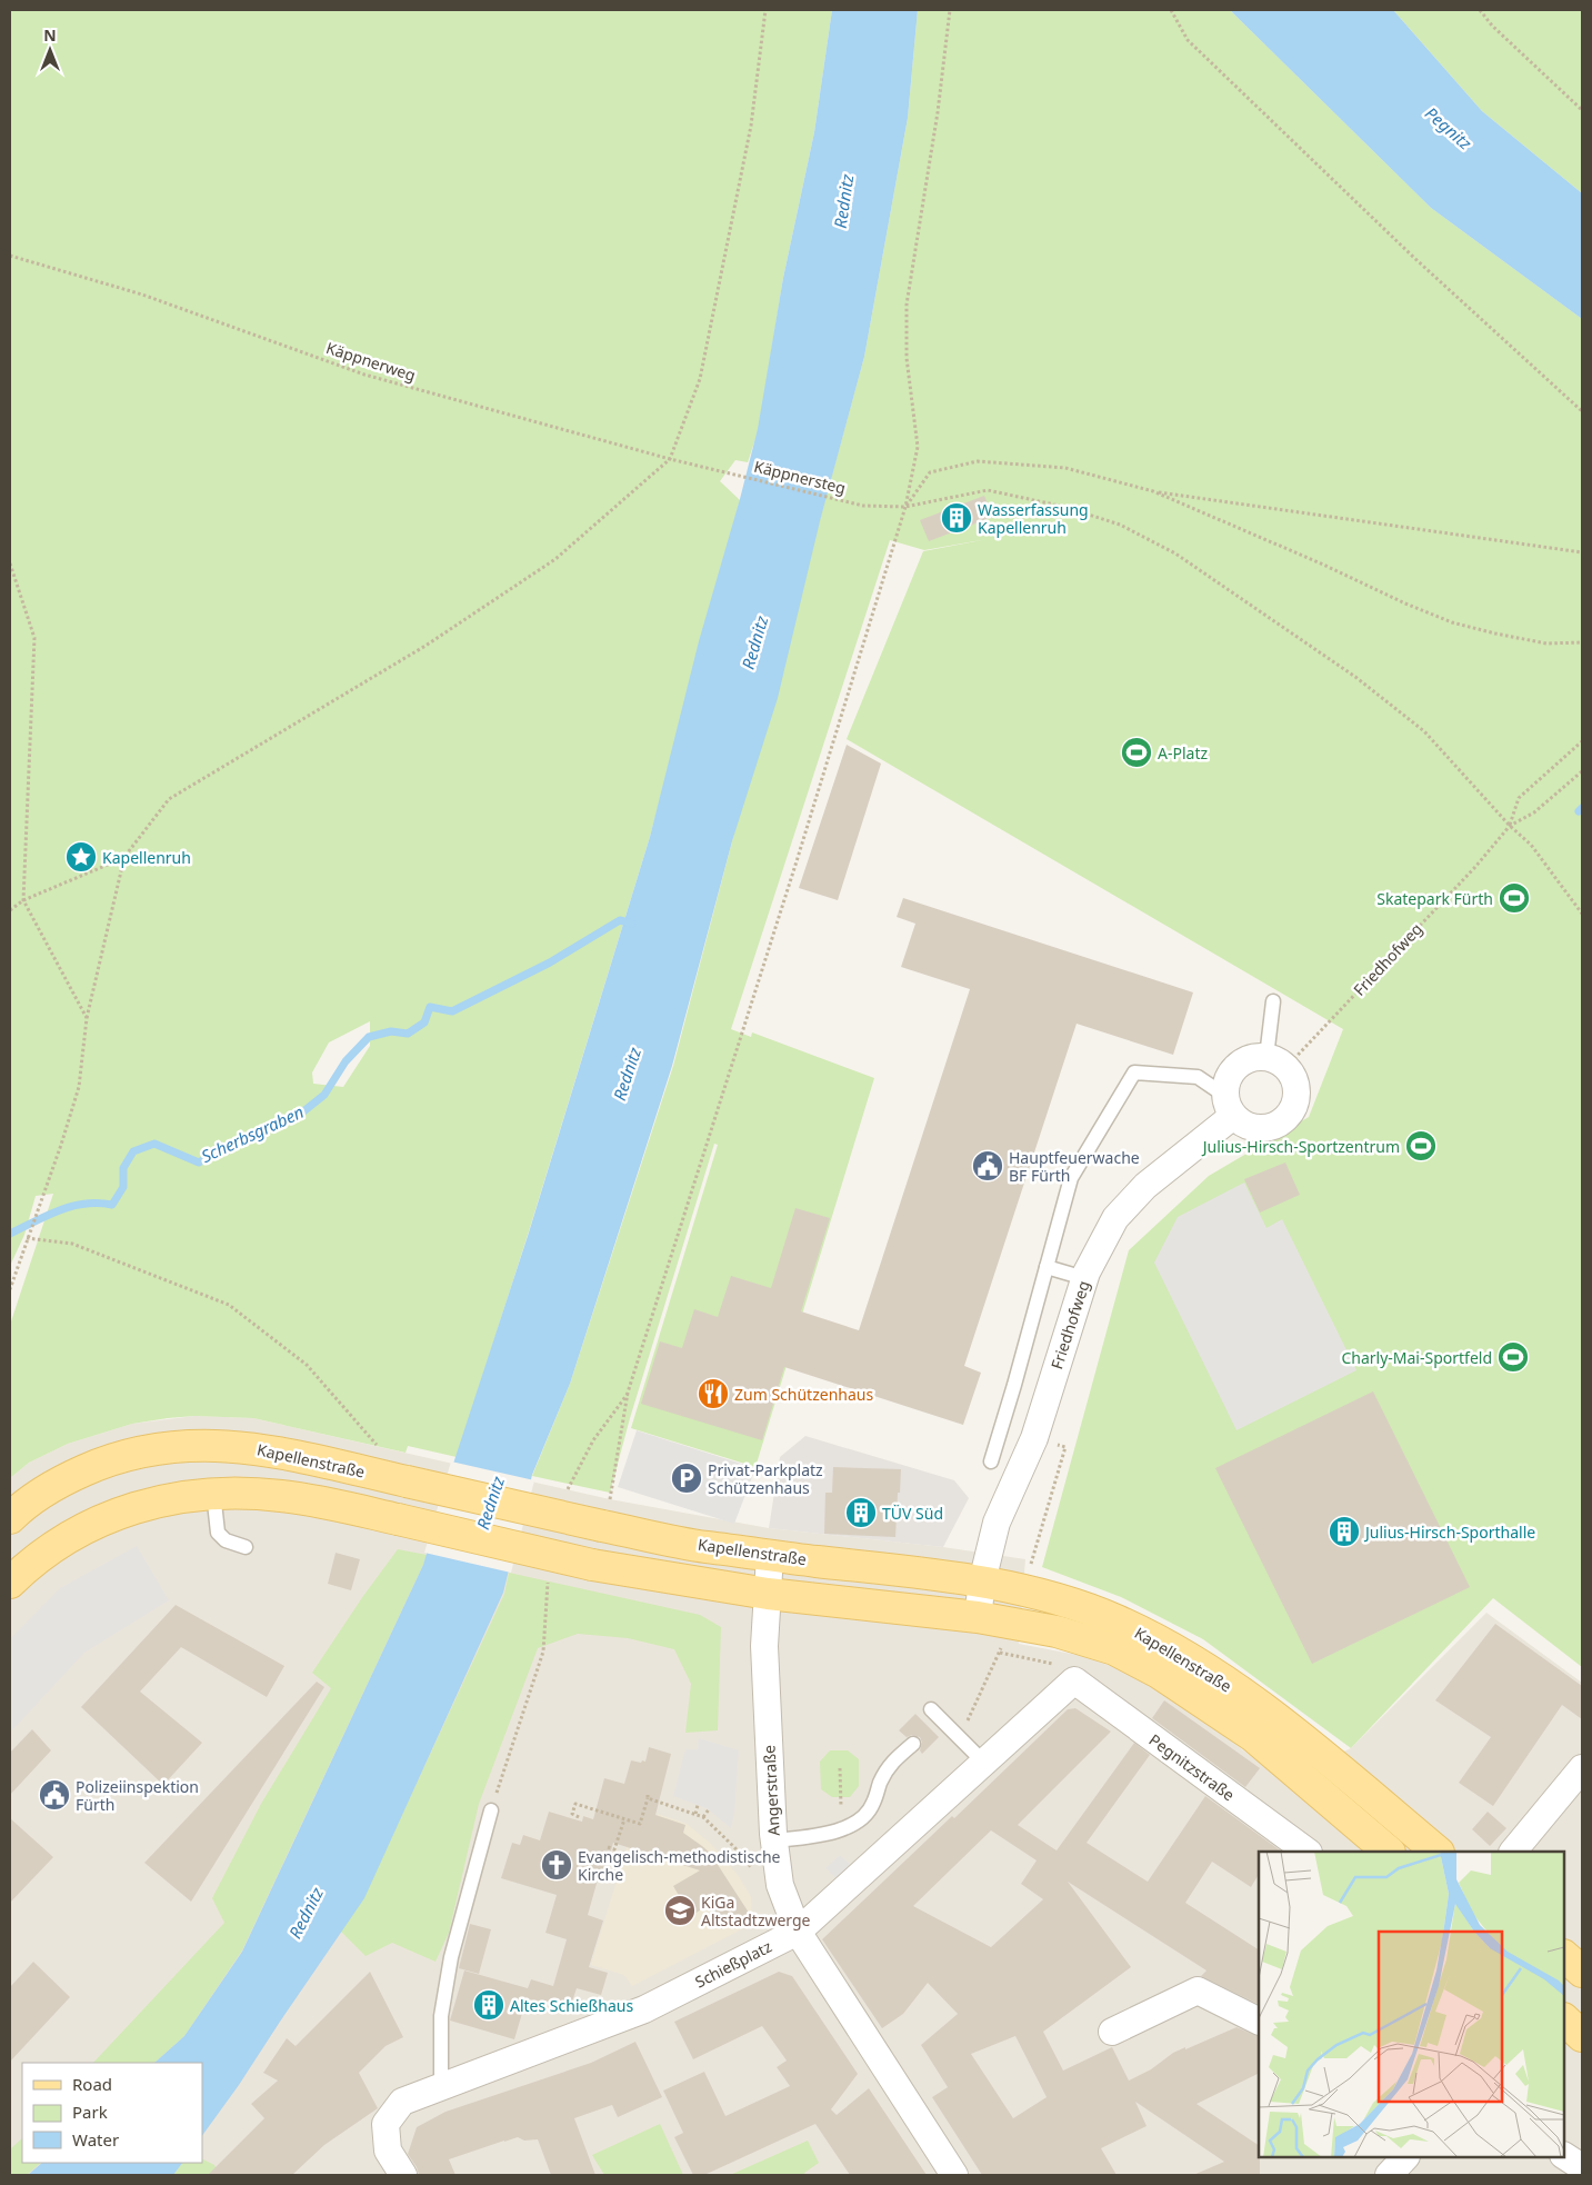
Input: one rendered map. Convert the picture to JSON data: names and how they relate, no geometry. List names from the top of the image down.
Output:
{
  "streets": {
    "main road": ["Kapellenstraße"],
    "street": [
      "Friedhofweg",
      "Pegnitzstraße",
      "Angerstraße",
      "Schießplatz"
    ],
    "path": ["Käppnerweg", "Käppnersteg"]
  },
  "crossings": [
    ["Käppnerweg", "Käppnersteg"],
    ["Käppnersteg", "Friedhofweg"],
    ["Friedhofweg", "Kapellenstraße"],
    ["Kapellenstraße", "Angerstraße"],
    ["Pegnitzstraße", "Schießplatz"],
    ["Angerstraße", "Schießplatz"]
  ],
  "water": ["Pegnitz", "Rednitz", "Scherbsgraben"],
  "places": {
    "building": [
      "Wasserfassung Kapellenruh",
      "TÜV Süd",
      "Julius-Hirsch-Sporthalle",
      "Altes Schießhaus"
    ],
    "sports": [
      "A-Platz",
      "Skatepark Fürth",
      "Julius-Hirsch-Sportzentrum",
      "Charly-Mai-Sportfeld"
    ],
    "place": ["Kapellenruh"],
    "public building": ["Hauptfeuerwache BF Fürth", "Polizeiinspektion Fürth"],
    "restaurant": ["Zum Schützenhaus"],
    "parking": ["Privat-Parkplatz Schützenhaus"],
    "church": ["Evangelisch-methodistische Kirche"],
    "school or university": ["KiGa Altstadtzwerge"]
  },
  "legend": ["Road", "Park", "Water"],
  "north": "top"
}
